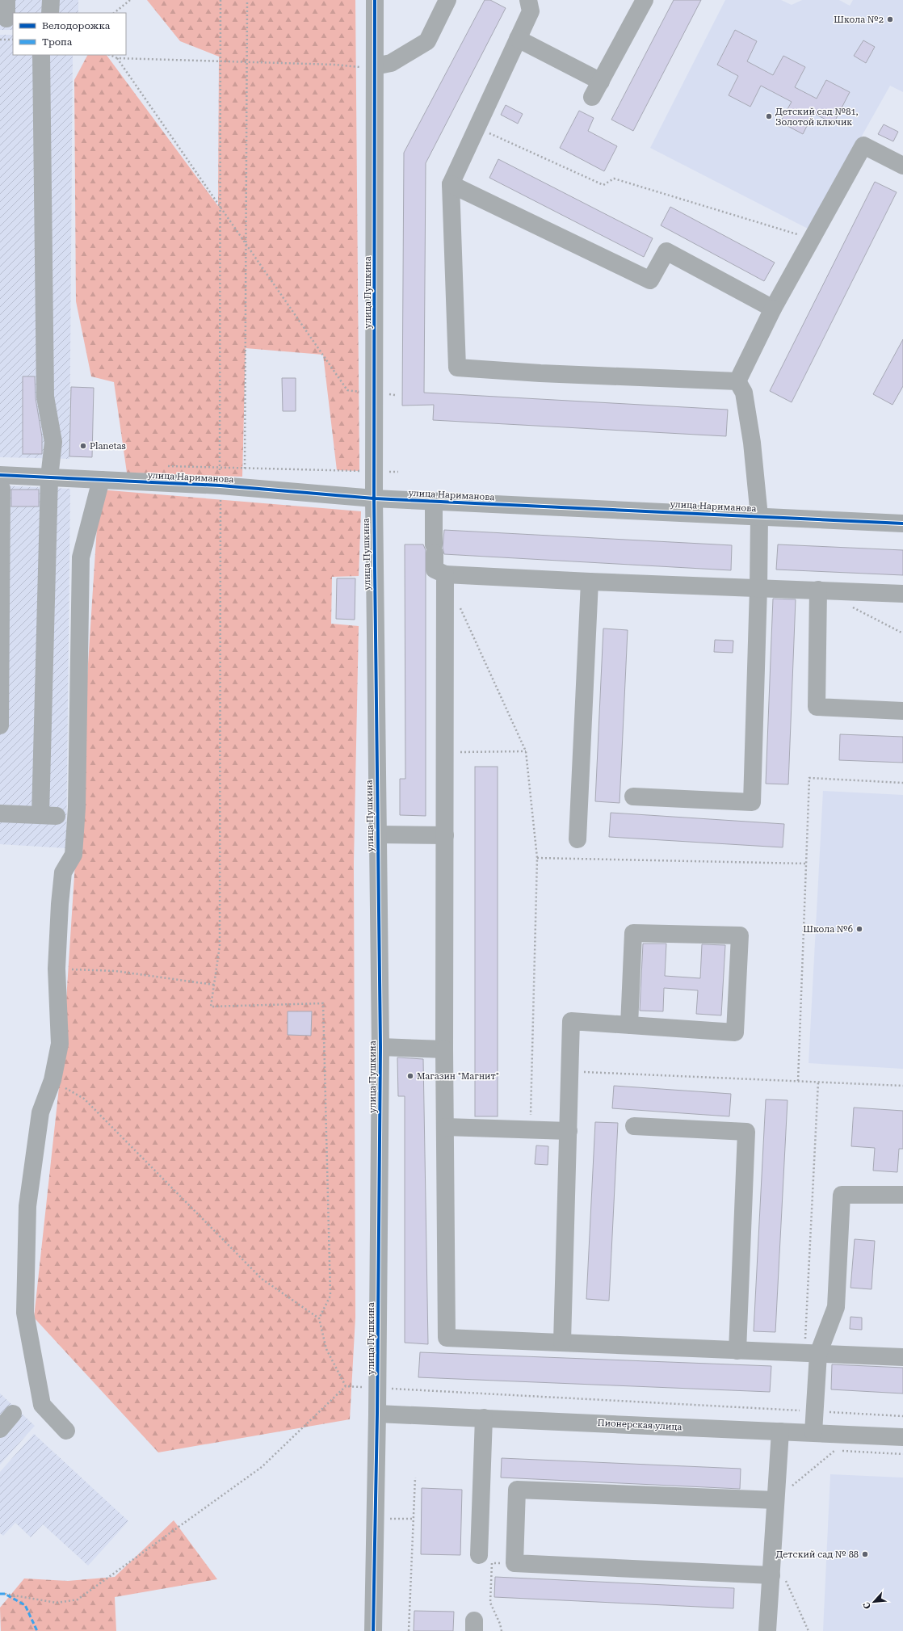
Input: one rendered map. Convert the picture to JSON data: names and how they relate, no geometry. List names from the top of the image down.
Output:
{
  "streets": {
    "street": ["улица Пушкина", "улица Нариманова", "Пионерская улица"]
  },
  "crossings": [
    ["улица Пушкина", "улица Нариманова"],
    ["улица Пушкина", "Пионерская улица"]
  ],
  "places": [
    "Школа №2",
    "Детский сад №81, Золотой ключик",
    "Planetas",
    "Школа №6",
    "Магазин \"Магнит\"",
    "Детский сад № 88"
  ],
  "legend": ["Велодорожка", "Тропа"],
  "north": "bottom left"
}
